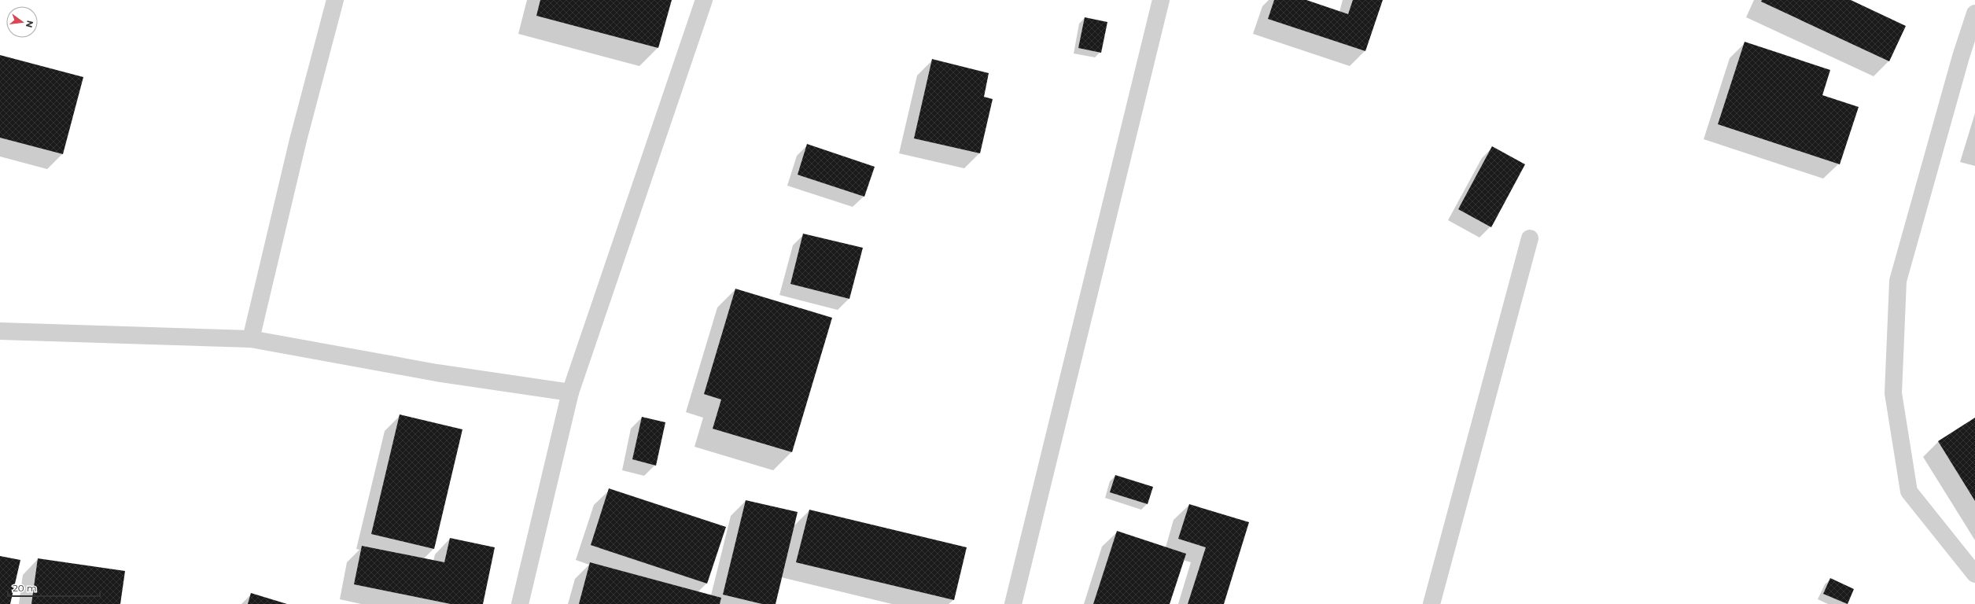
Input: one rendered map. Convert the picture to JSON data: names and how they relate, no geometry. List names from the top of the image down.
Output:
{
  "scale_bar": "20 m",
  "north": "right"
}
